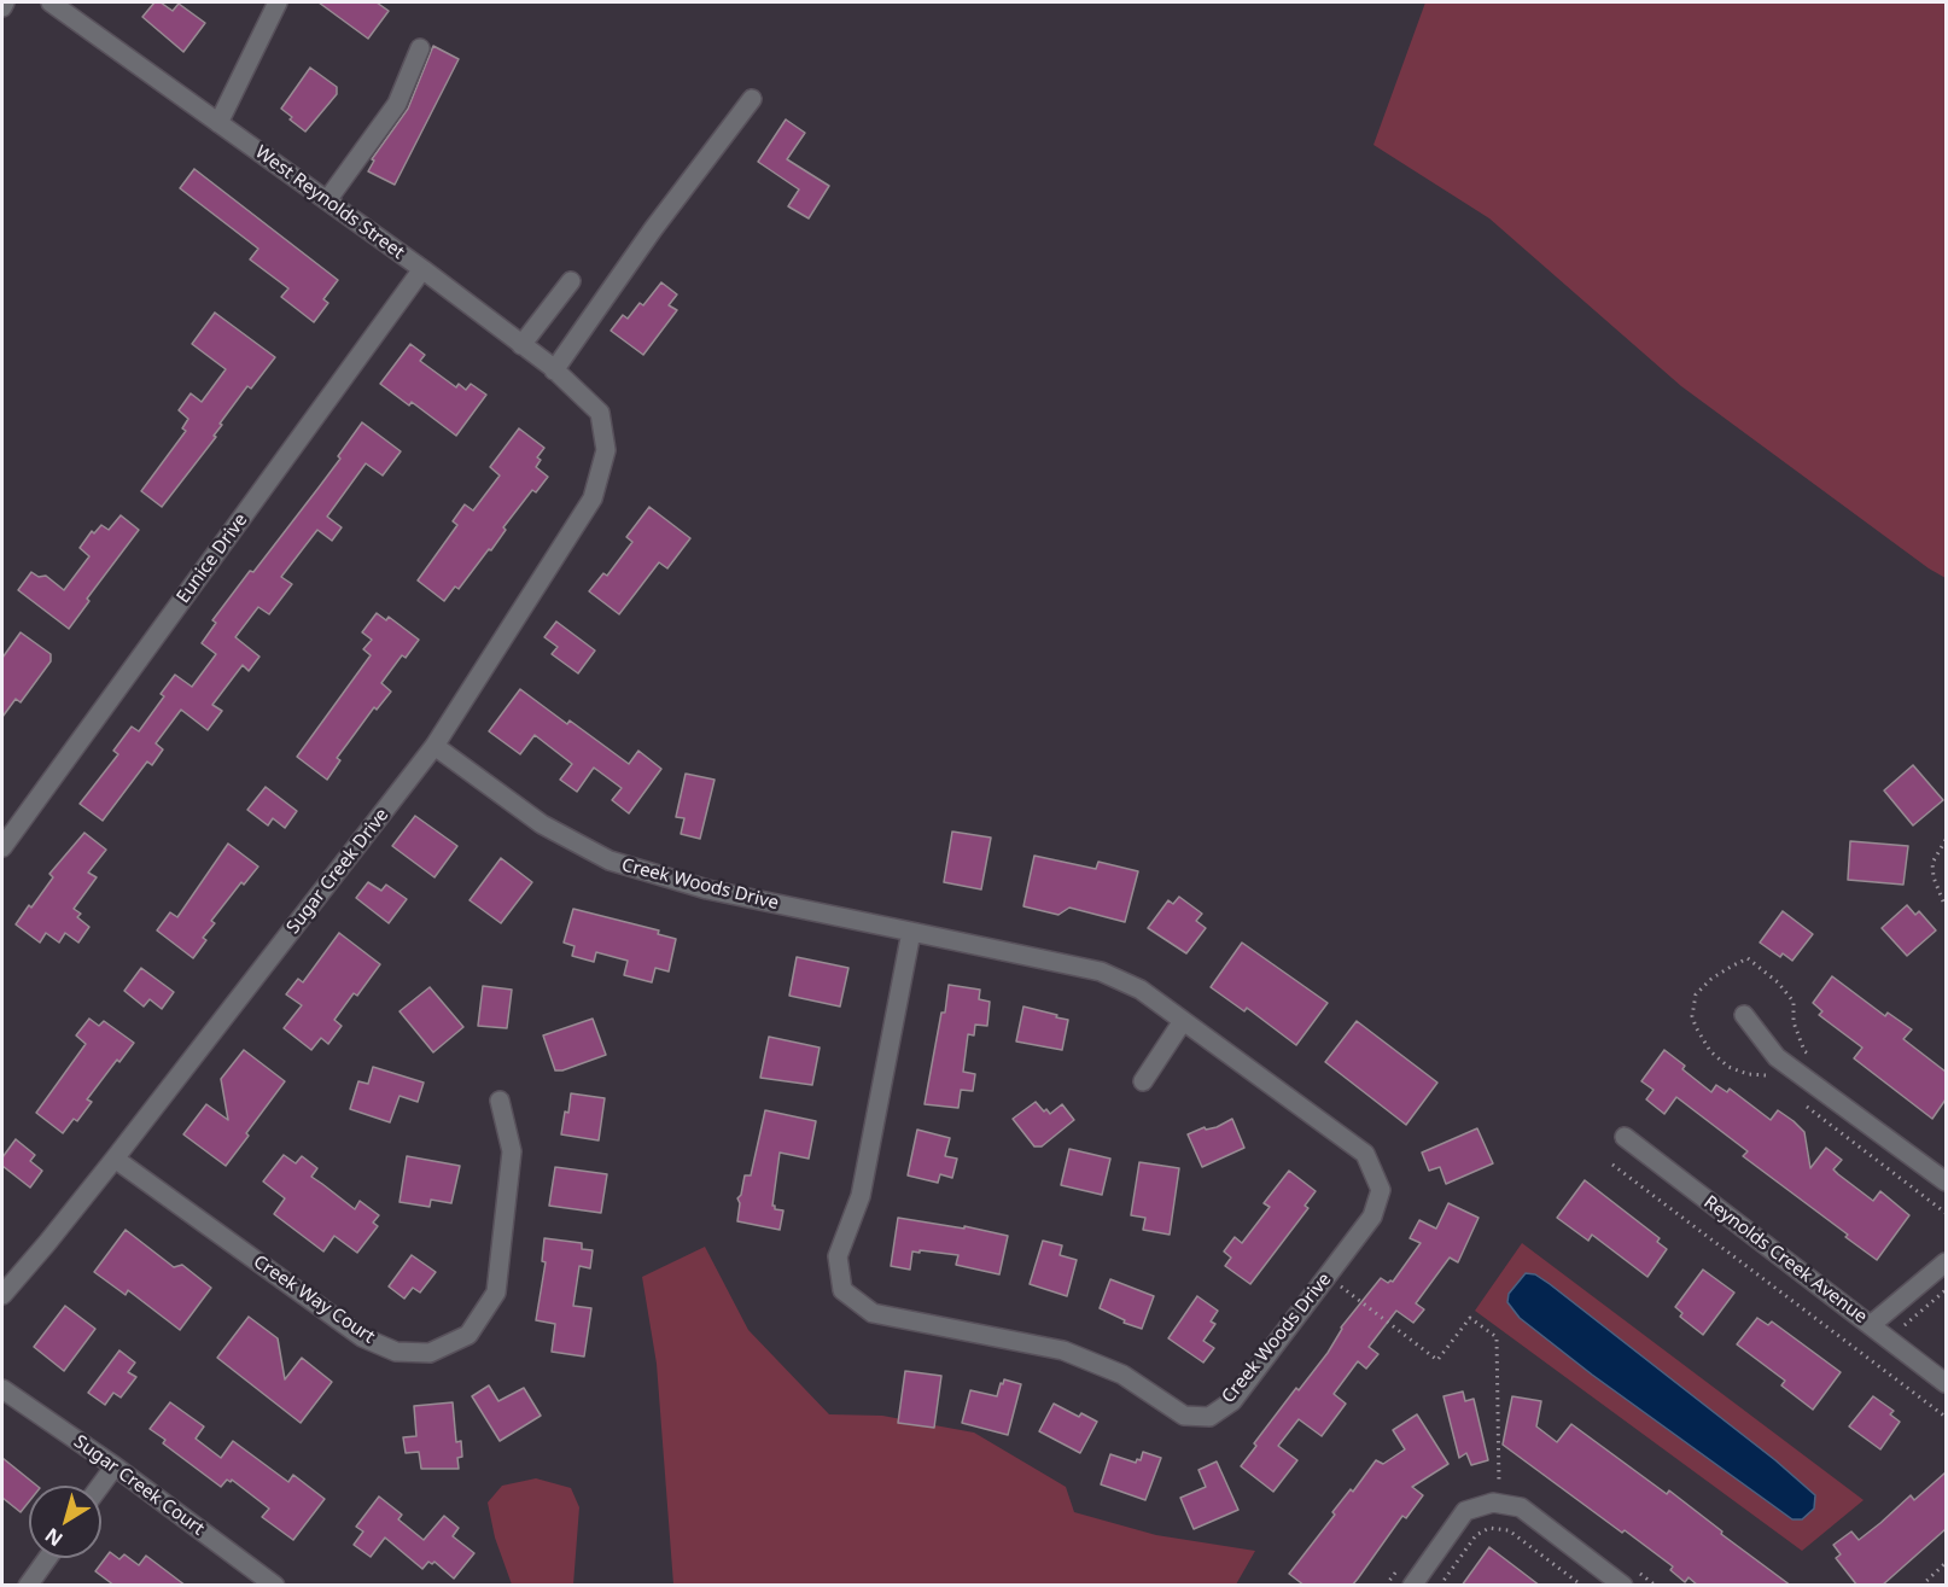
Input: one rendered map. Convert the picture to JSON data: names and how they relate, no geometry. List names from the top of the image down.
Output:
{
  "streets": {
    "street": [
      "West Reynolds Street",
      "Eunice Drive",
      "Sugar Creek Drive",
      "Creek Woods Drive",
      "Reynolds Creek Avenue",
      "Creek Way Court",
      "Sugar Creek Court"
    ]
  },
  "crossings": [
    ["West Reynolds Street", "Eunice Drive"],
    ["West Reynolds Street", "Sugar Creek Drive"],
    ["Sugar Creek Drive", "Creek Woods Drive"],
    ["Sugar Creek Drive", "Creek Way Court"]
  ],
  "north": "bottom left"
}
